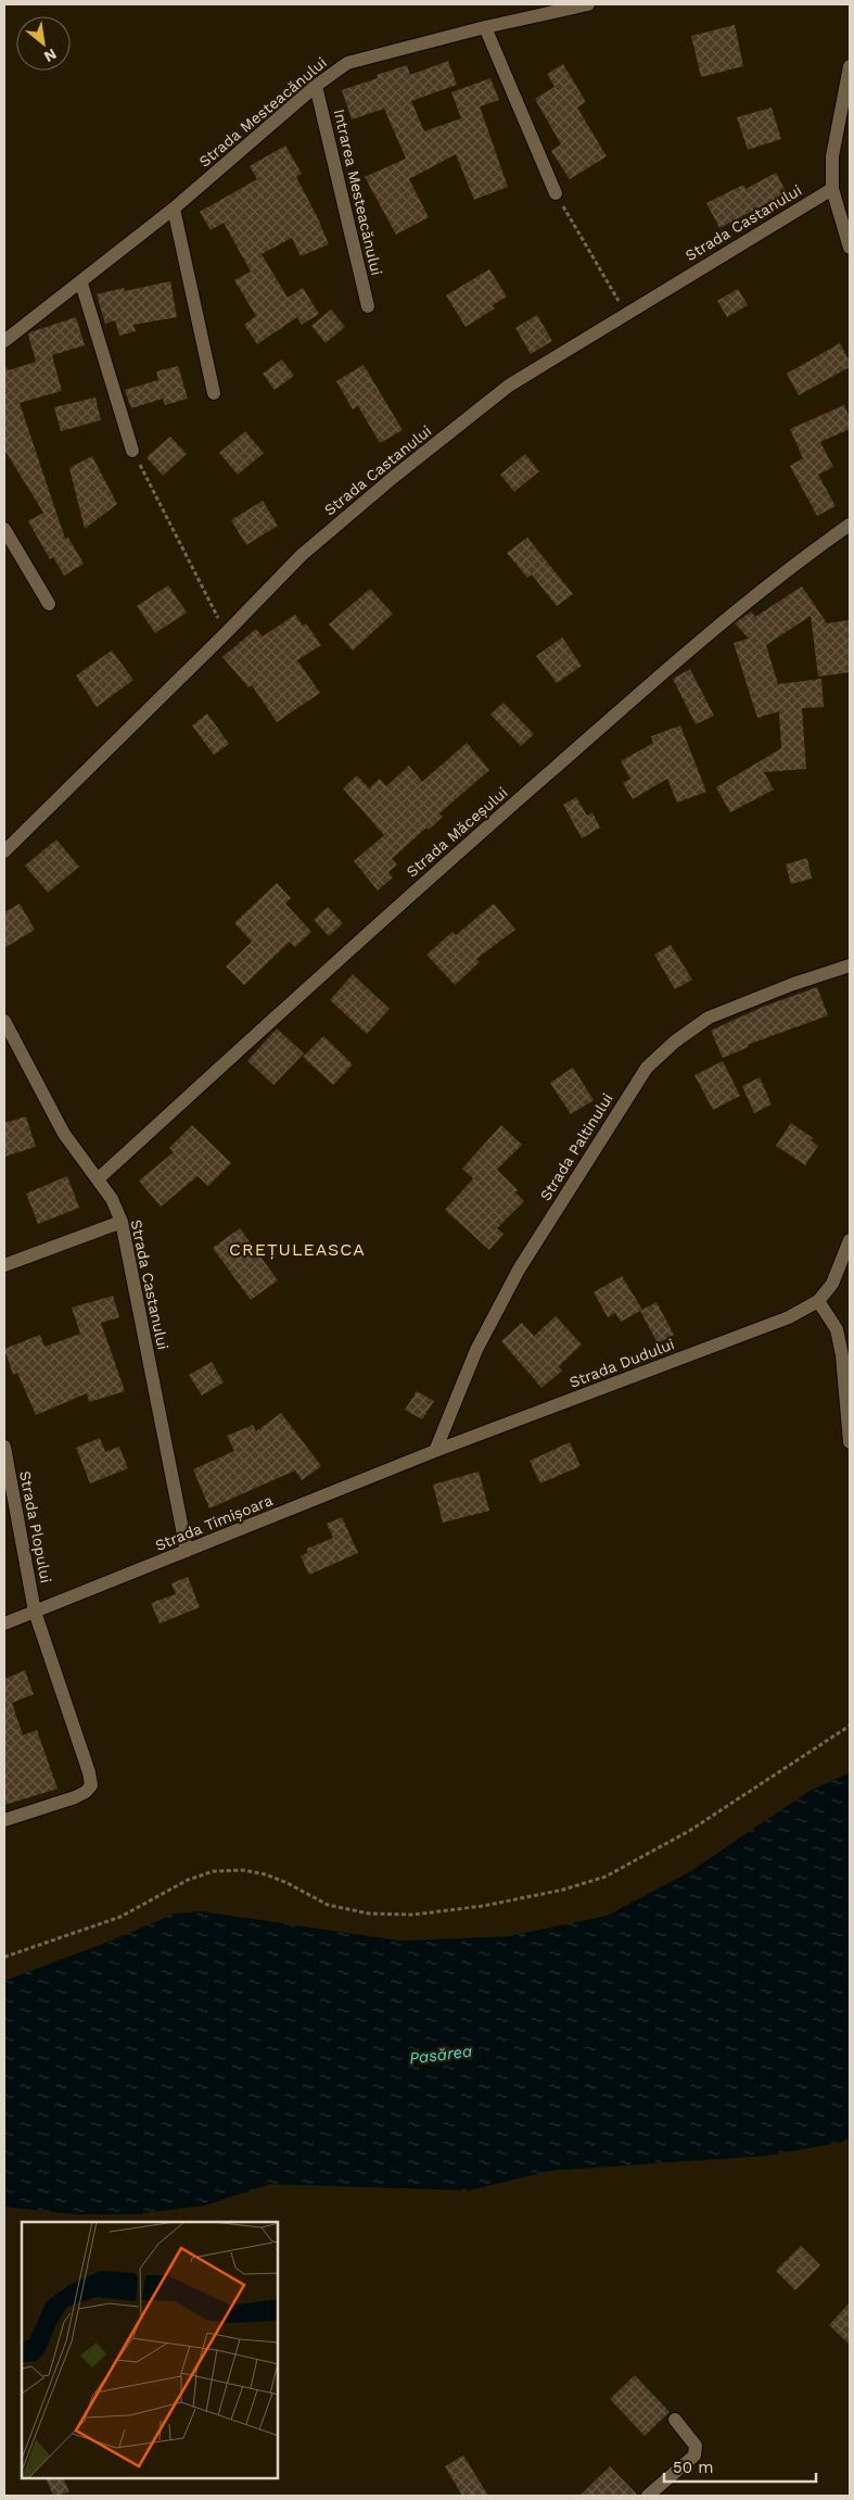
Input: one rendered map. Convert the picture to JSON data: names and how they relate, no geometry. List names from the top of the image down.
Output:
{
  "streets": {
    "street": [
      "Strada Mesteacănului",
      "Intrarea Mesteacănului",
      "Strada Castanului",
      "Strada Măceșului",
      "Strada Paltinului",
      "Strada Dudului",
      "Strada Timișoara",
      "Strada Plopului"
    ]
  },
  "crossings": [
    ["Strada Mesteacănului", "Intrarea Mesteacănului"],
    ["Strada Castanului", "Strada Măceșului"],
    ["Strada Castanului", "Strada Timișoara"],
    ["Strada Paltinului", "Strada Dudului"],
    ["Strada Paltinului", "Strada Timișoara"],
    ["Strada Dudului", "Strada Timișoara"],
    ["Strada Timișoara", "Strada Plopului"]
  ],
  "districts": ["CREȚULEASCA"],
  "water": ["Pasărea"],
  "scale_bar": "50 m",
  "north": "bottom right"
}
